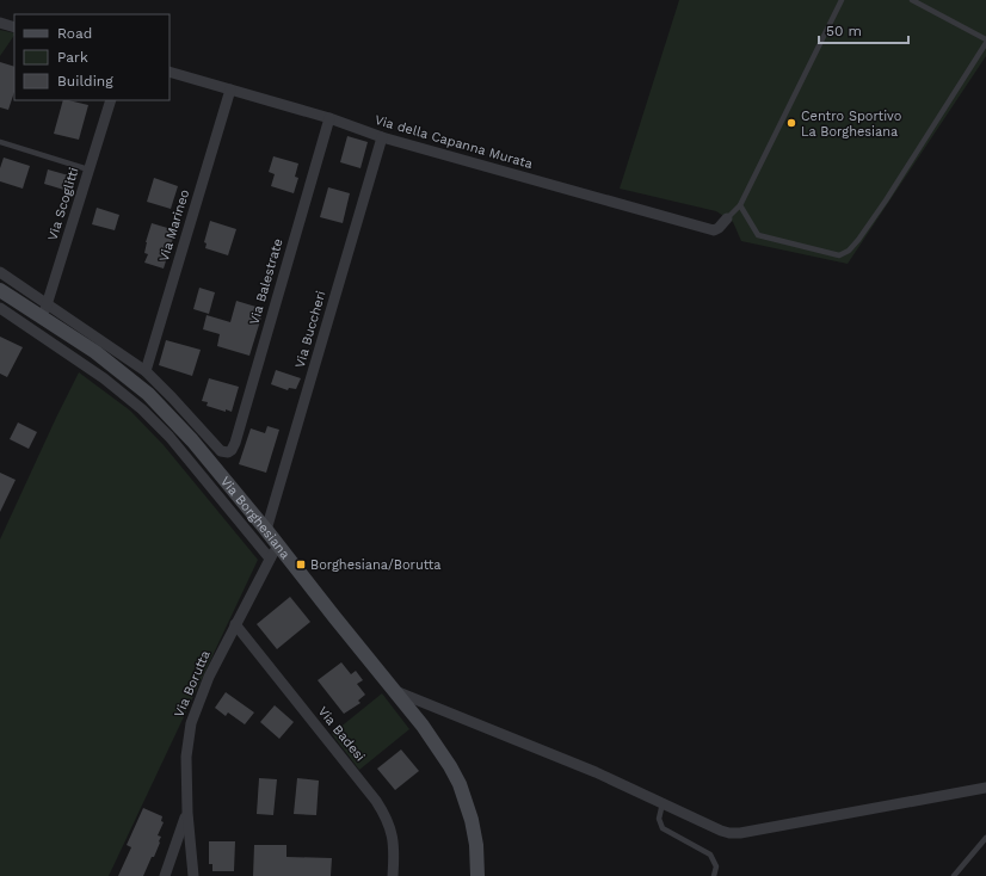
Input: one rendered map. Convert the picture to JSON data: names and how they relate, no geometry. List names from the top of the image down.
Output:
{
  "streets": {
    "street": [
      "Via della Capanna Murata",
      "Via Scoglitti",
      "Via Marineo",
      "Via Balestrate",
      "Via Buccheri",
      "Via Borghesiana",
      "Via Borutta",
      "Via Badesi"
    ]
  },
  "crossings": [
    ["Via della Capanna Murata", "Via Marineo"],
    ["Via della Capanna Murata", "Via Balestrate"],
    ["Via della Capanna Murata", "Via Buccheri"],
    ["Via Scoglitti", "Via Borghesiana"],
    ["Via Marineo", "Via Balestrate"],
    ["Via Buccheri", "Via Borghesiana"],
    ["Via Borghesiana", "Via Borutta"],
    ["Via Borutta", "Via Badesi"]
  ],
  "places": {
    "other": ["Centro Sportivo La Borghesiana"],
    "transit": ["Borghesiana/Borutta"]
  },
  "legend": ["Road", "Park", "Building"],
  "scale_bar": "50 m"
}
